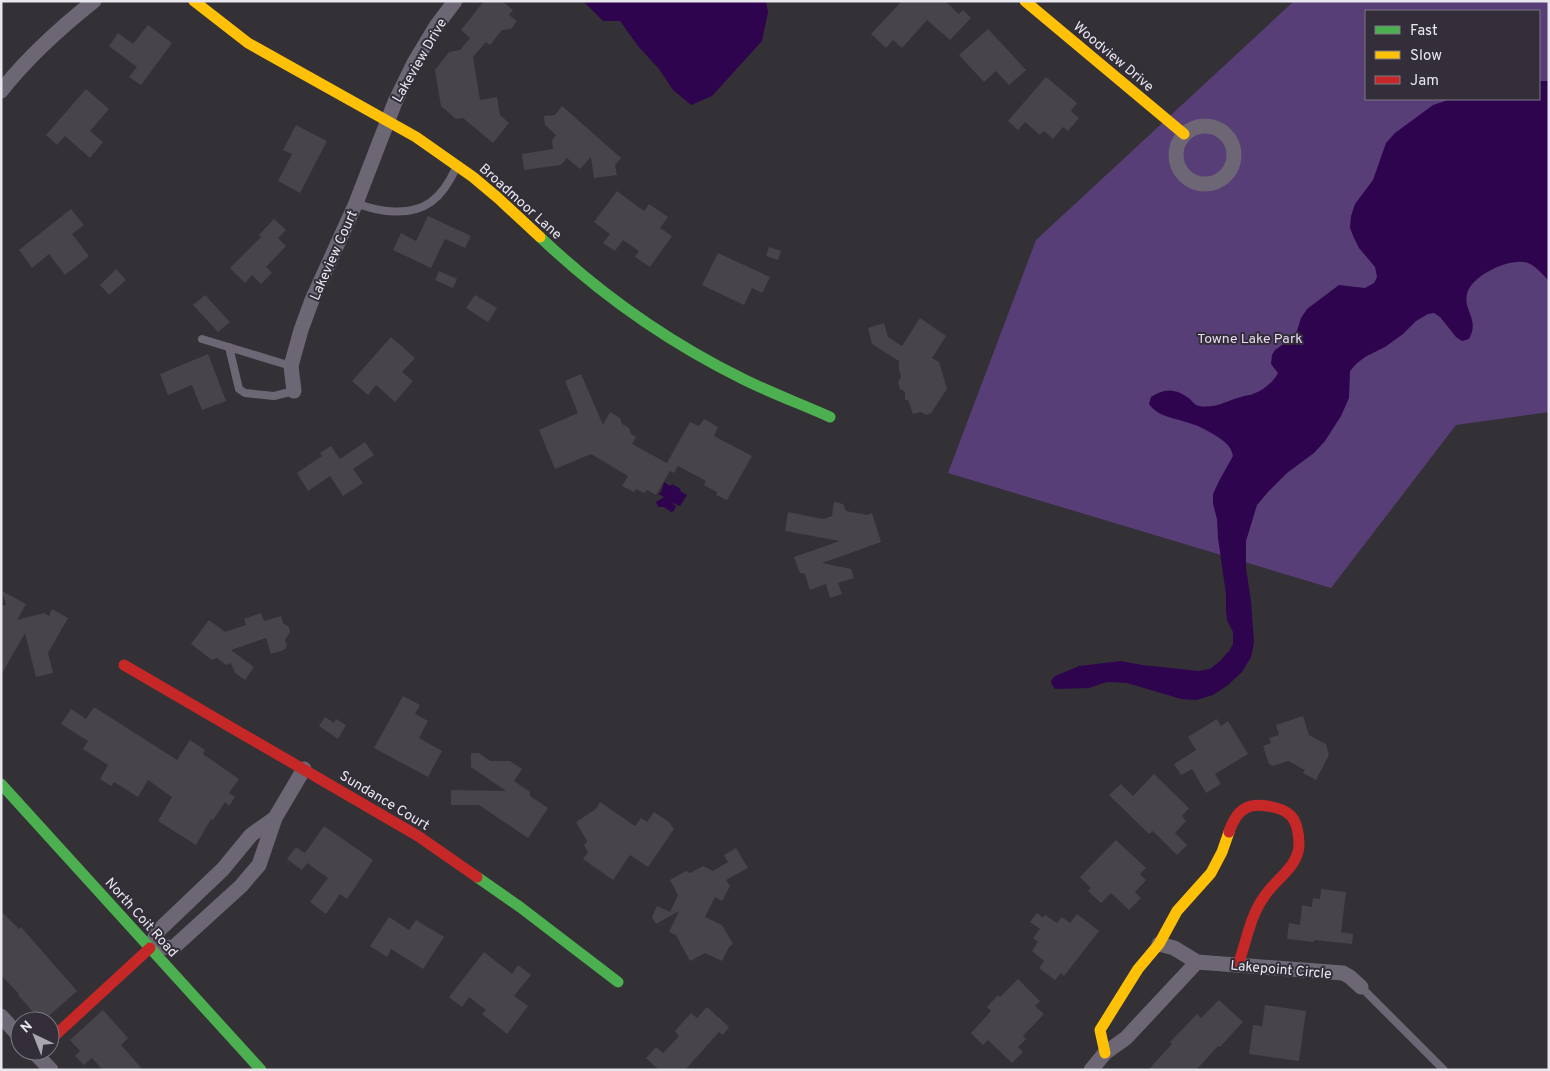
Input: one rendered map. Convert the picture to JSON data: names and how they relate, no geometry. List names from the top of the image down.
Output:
{
  "streets": {
    "street": [
      "Woodview Drive",
      "Lakeview Drive",
      "Broadmoor Lane",
      "Lakeview Court",
      "Sundance Court",
      "North Coit Road",
      "Lakepoint Circle"
    ]
  },
  "crossings": [
    ["Lakeview Drive", "Broadmoor Lane"],
    ["Lakeview Drive", "Lakeview Court"],
    ["Broadmoor Lane", "Lakeview Court"]
  ],
  "parks": ["Towne Lake Park"],
  "legend": ["Fast", "Slow", "Jam"],
  "north": "top left"
}
